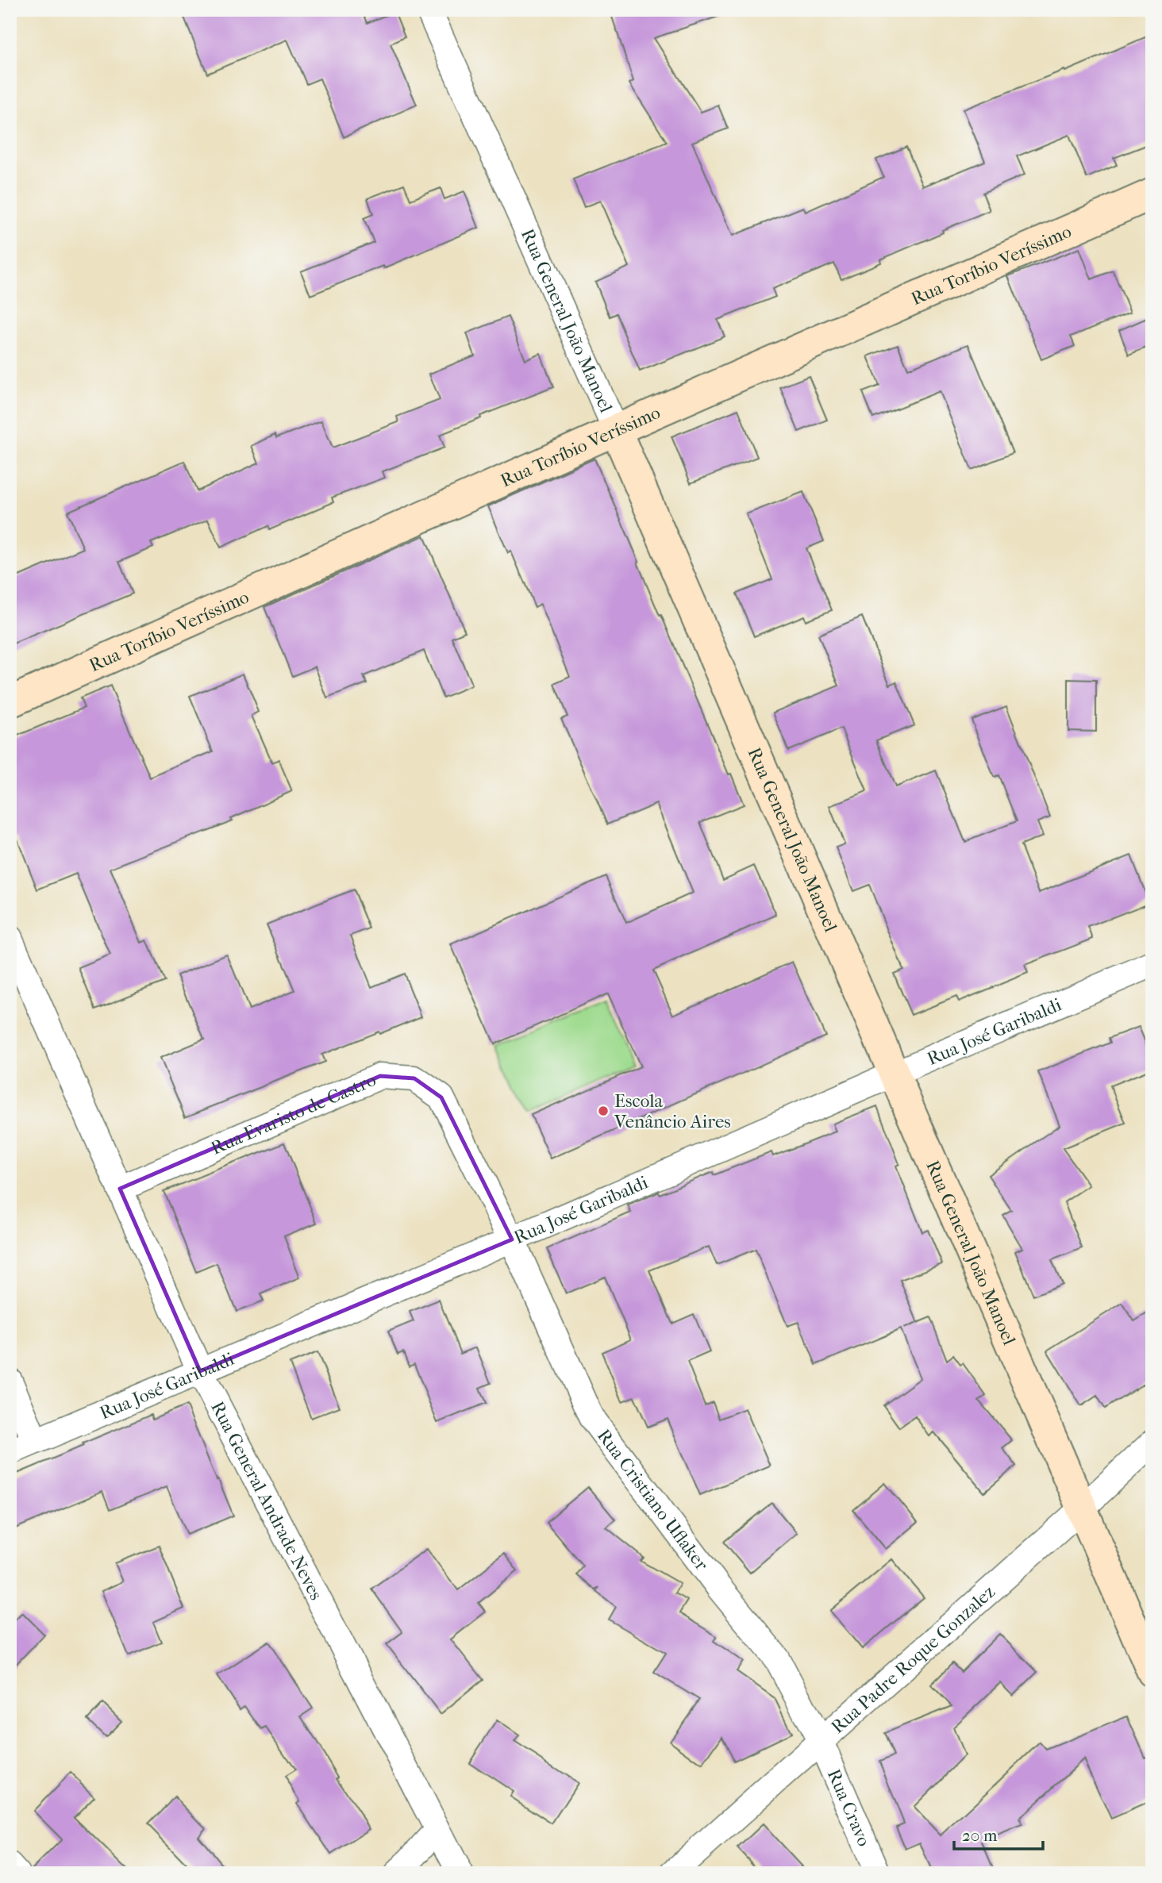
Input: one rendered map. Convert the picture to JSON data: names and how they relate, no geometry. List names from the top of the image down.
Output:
{
  "streets": {
    "street": [
      "Rua Toríbio Veríssimo",
      "Rua General João Manoel",
      "Rua José Garibaldi",
      "Rua Evaristo de Castro",
      "Rua Cristiano Uflaker",
      "Rua General Andrade Neves",
      "Rua Padre Roque Gonzalez",
      "Rua Cravo"
    ]
  },
  "crossings": [
    ["Rua Toríbio Veríssimo", "Rua General João Manoel"],
    ["Rua General João Manoel", "Rua José Garibaldi"],
    ["Rua General João Manoel", "Rua Padre Roque Gonzalez"],
    ["Rua José Garibaldi", "Rua Evaristo de Castro"],
    ["Rua José Garibaldi", "Rua Cristiano Uflaker"],
    ["Rua José Garibaldi", "Rua General Andrade Neves"],
    ["Rua Evaristo de Castro", "Rua Cristiano Uflaker"],
    ["Rua Evaristo de Castro", "Rua General Andrade Neves"],
    ["Rua Cristiano Uflaker", "Rua Padre Roque Gonzalez"],
    ["Rua Cristiano Uflaker", "Rua Cravo"],
    ["Rua Padre Roque Gonzalez", "Rua Cravo"]
  ],
  "places": ["Escola Venâncio Aires"],
  "scale_bar": "20 m"
}
